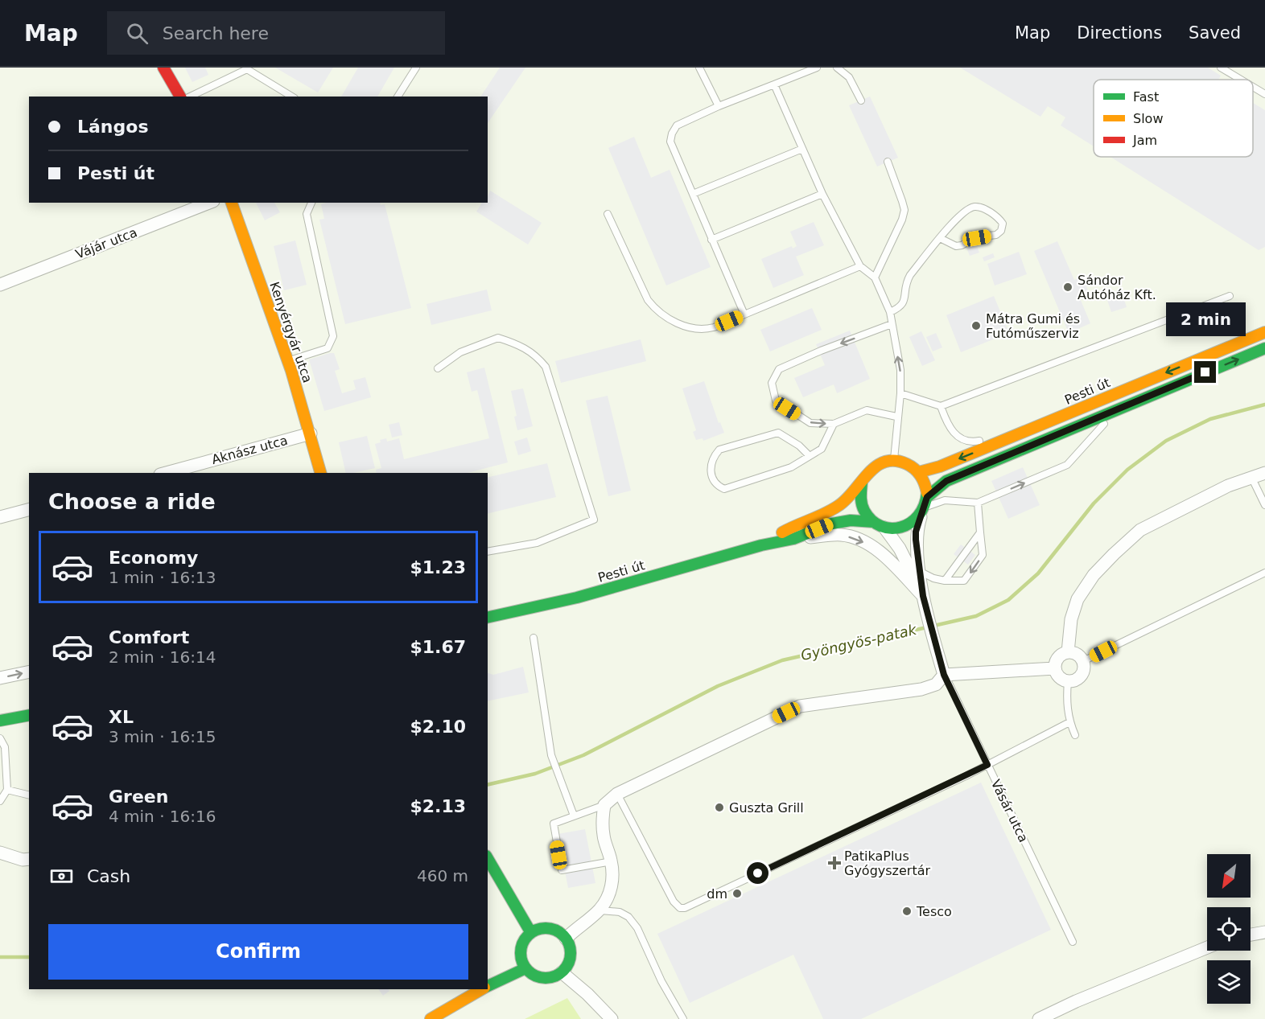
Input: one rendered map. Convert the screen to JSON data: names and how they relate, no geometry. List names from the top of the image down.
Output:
{
  "streets": {
    "main road": ["Kenyérgyár utca", "Pesti út"],
    "street": ["Vájár utca", "Aknász utca", "Vásár utca"]
  },
  "crossings": [
    ["Kenyérgyár utca", "Aknász utca"],
    ["Pesti út", "Vásár utca"]
  ],
  "water": ["Gyöngyös-patak"],
  "places": {
    "other": [
      "Sándor Autóház Kft.",
      "Mátra Gumi és Futóműszerviz",
      "Guszta Grill",
      "dm",
      "Tesco"
    ],
    "health": ["PatikaPlus Gyógyszertár"]
  },
  "legend": ["Fast", "Slow", "Jam"],
  "north": "bottom left",
  "page": {
    "header": "Map",
    "search": "Search here",
    "nav": ["Map", "Directions", "Saved"],
    "banner": ["Lángos", "Pesti út"],
    "bubble": "2 min",
    "heading": "Choose a ride",
    "list": [
      {
        "name": "Economy",
        "note": "1 min · 16:13",
        "value": "$1.23"
      },
      {
        "name": "Comfort",
        "note": "2 min · 16:14",
        "value": "$1.67"
      },
      {
        "name": "XL",
        "note": "3 min · 16:15",
        "value": "$2.10"
      },
      {
        "name": "Green",
        "note": "4 min · 16:16",
        "value": "$2.13"
      }
    ],
    "pay": ["Cash", "460 m"],
    "buttons": "Confirm"
  }
}
